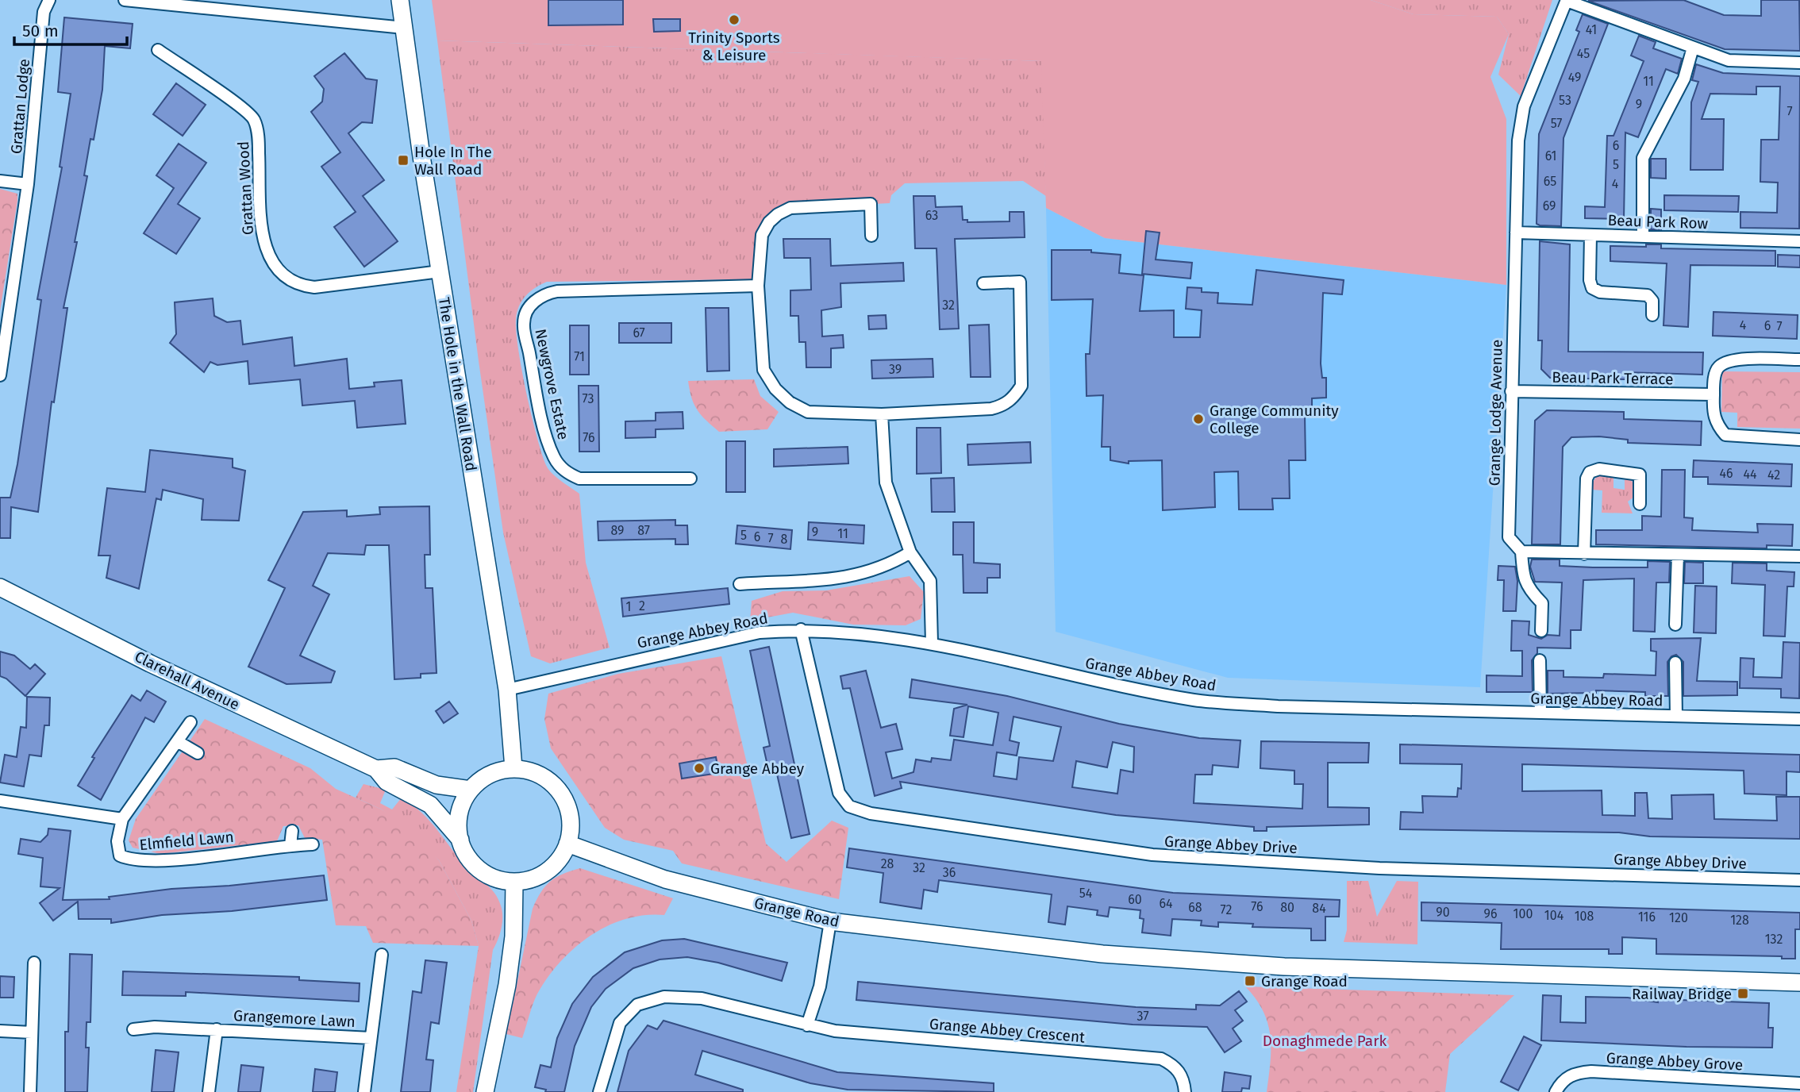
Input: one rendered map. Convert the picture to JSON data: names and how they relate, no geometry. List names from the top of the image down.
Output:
{
  "streets": {
    "main road": ["The Hole in the Wall Road", "Clarehall Avenue", "Grange Road"],
    "street": [
      "Grattan Lodge",
      "Grattan Wood",
      "Beau Park Row",
      "Beau Park Terrace",
      "Newgrove Estate",
      "Grange Lodge Avenue",
      "Grange Abbey Road",
      "Elmfield Lawn",
      "Grange Abbey Drive",
      "Grangemore Lawn",
      "Grange Abbey Crescent",
      "Grange Abbey Grove"
    ]
  },
  "crossings": [
    ["Grattan Wood", "The Hole in the Wall Road"],
    ["Beau Park Row", "Grange Lodge Avenue"],
    ["Beau Park Terrace", "Grange Lodge Avenue"],
    ["The Hole in the Wall Road", "Grange Abbey Road"],
    ["The Hole in the Wall Road", "Clarehall Avenue"],
    ["The Hole in the Wall Road", "Grange Road"],
    ["Grange Abbey Road", "Grange Abbey Drive"],
    ["Clarehall Avenue", "Grange Road"]
  ],
  "parks": ["Donaghmede Park"],
  "places": {
    "other": ["Trinity Sports & Leisure", "Grange Community College", "Grange Abbey"],
    "transit": ["Hole In The Wall Road", "Grange Road", "Railway Bridge"]
  },
  "house_numbers": [
    "41",
    "45",
    "49",
    "11",
    "53",
    "9",
    "7",
    "57",
    "6",
    "61",
    "5",
    "65",
    "4",
    "69",
    "63",
    "32",
    "4",
    "6",
    "7",
    "67",
    "71",
    "39",
    "73",
    "76",
    "46",
    "44",
    "42",
    "89",
    "87",
    "9",
    "11",
    "5",
    "6",
    "7",
    "8",
    "2",
    "1",
    "28",
    "32",
    "36",
    "54",
    "60",
    "64",
    "76",
    "68",
    "80",
    "84",
    "72",
    "90",
    "96",
    "100",
    "104",
    "108",
    "116",
    "120",
    "128",
    "132",
    "37"
  ],
  "scale_bar": "50 m"
}
